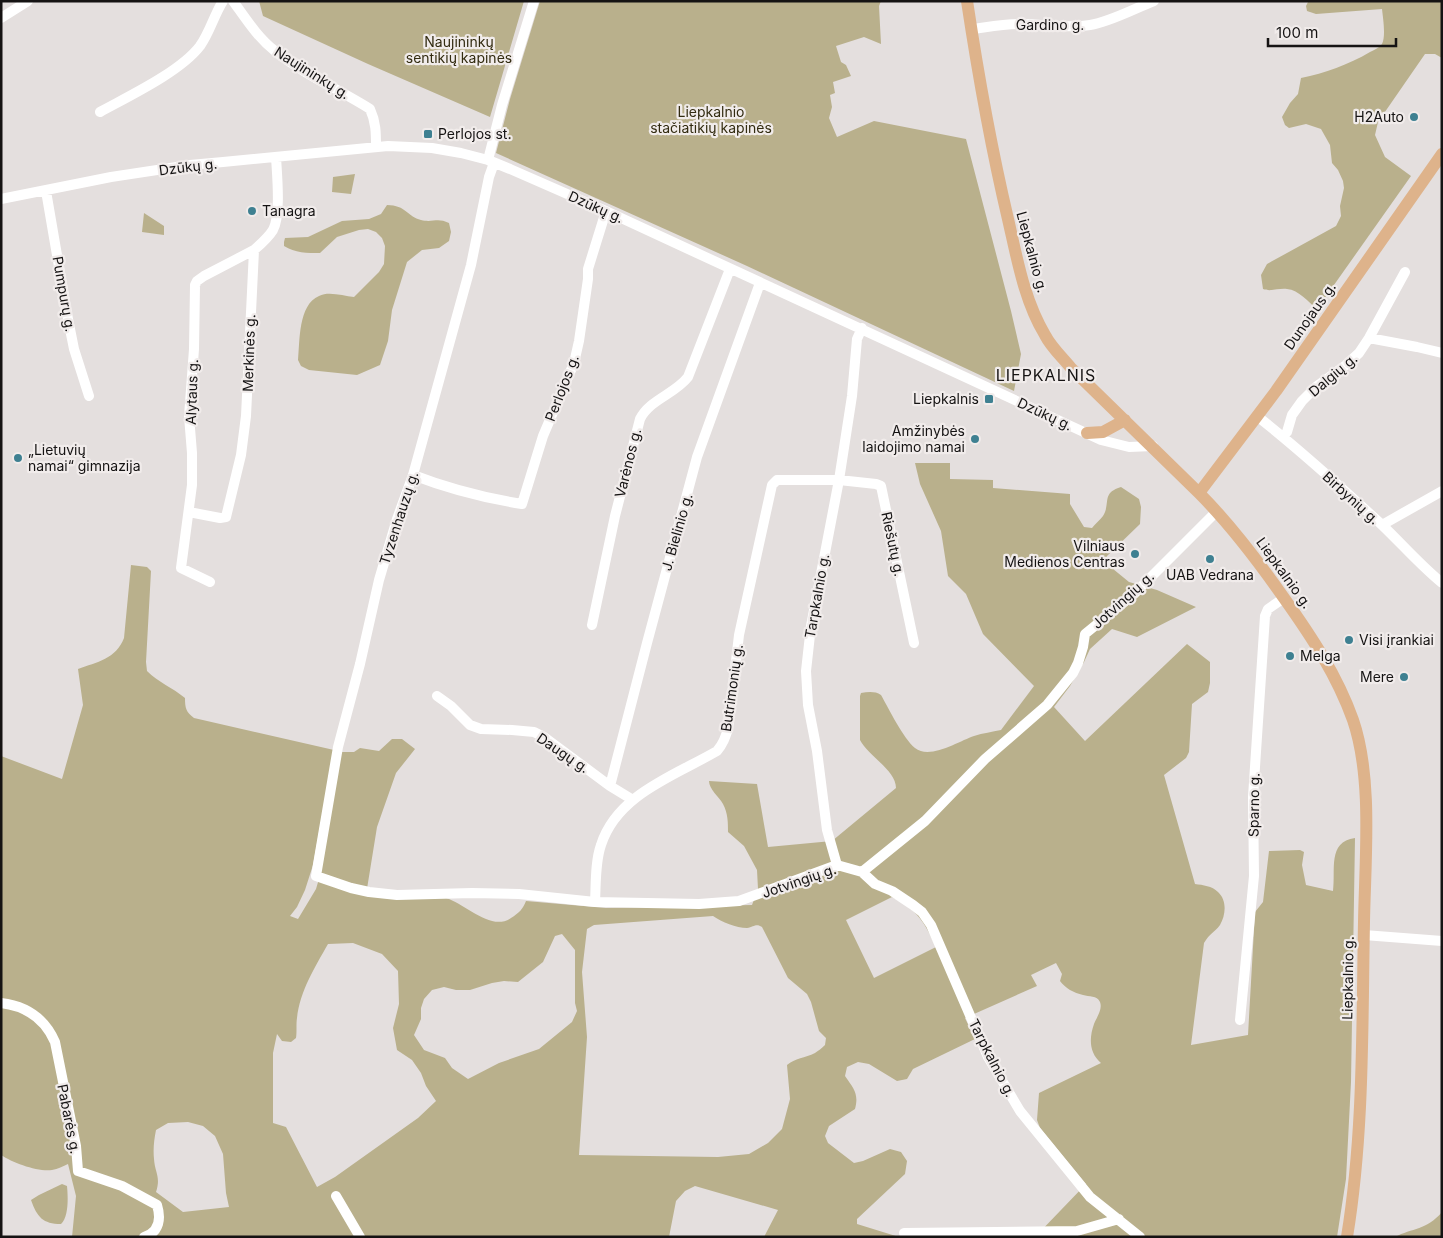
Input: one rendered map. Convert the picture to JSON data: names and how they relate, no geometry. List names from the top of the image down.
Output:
{
  "streets": {
    "main road": ["Liepkalnio g.", "Dunojaus g."],
    "street": [
      "Gardino g.",
      "Naujininkų g.",
      "Dzūkų g.",
      "Pumpurų g.",
      "Merkinės g.",
      "Dalgių g.",
      "Perlojos g.",
      "Alytaus g.",
      "Varėnos g.",
      "Birbynių g.",
      "Tyzenhauzų g.",
      "J. Bielinio g.",
      "Riešutų g.",
      "Tarpkalnio g.",
      "Jotvingių g.",
      "Butrimonių g.",
      "Daugų g.",
      "Sparno g.",
      "Pabarės g."
    ]
  },
  "crossings": [
    ["Gardino g.", "Liepkalnio g."],
    ["Naujininkų g.", "Dzūkų g."],
    ["Dzūkų g.", "Liepkalnio g."],
    ["Dzūkų g.", "Pumpurų g."],
    ["Dzūkų g.", "Perlojos g."],
    ["Dzūkų g.", "Varėnos g."],
    ["Dzūkų g.", "Tyzenhauzų g."],
    ["Dzūkų g.", "J. Bielinio g."],
    ["Dzūkų g.", "Tarpkalnio g."],
    ["Liepkalnio g.", "Dunojaus g."],
    ["Liepkalnio g.", "Jotvingių g."],
    ["Liepkalnio g.", "Sparno g."],
    ["Dunojaus g.", "Birbynių g."],
    ["Merkinės g.", "Alytaus g."],
    ["Dalgių g.", "Birbynių g."],
    ["Perlojos g.", "Tyzenhauzų g."],
    ["Tyzenhauzų g.", "Jotvingių g."],
    ["J. Bielinio g.", "Daugų g."],
    ["Riešutų g.", "Tarpkalnio g."],
    ["Riešutų g.", "Butrimonių g."],
    ["Tarpkalnio g.", "Jotvingių g."],
    ["Tarpkalnio g.", "Butrimonių g."],
    ["Jotvingių g.", "Butrimonių g."],
    ["Butrimonių g.", "Daugų g."]
  ],
  "districts": ["LIEPKALNIS"],
  "parks": ["Naujininkų sentikių kapinės", "Liepkalnio stačiatikių kapinės"],
  "places": {
    "other": [
      "H2Auto",
      "Tanagra",
      "Amžinybės laidojimo namai",
      "„Lietuvių namai“ gimnazija",
      "Vilniaus Medienos Centras",
      "UAB Vedrana",
      "Visi įrankiai",
      "Melga",
      "Mere"
    ],
    "transit": ["Perlojos st.", "Liepkalnis"]
  },
  "scale_bar": "100 m"
}
